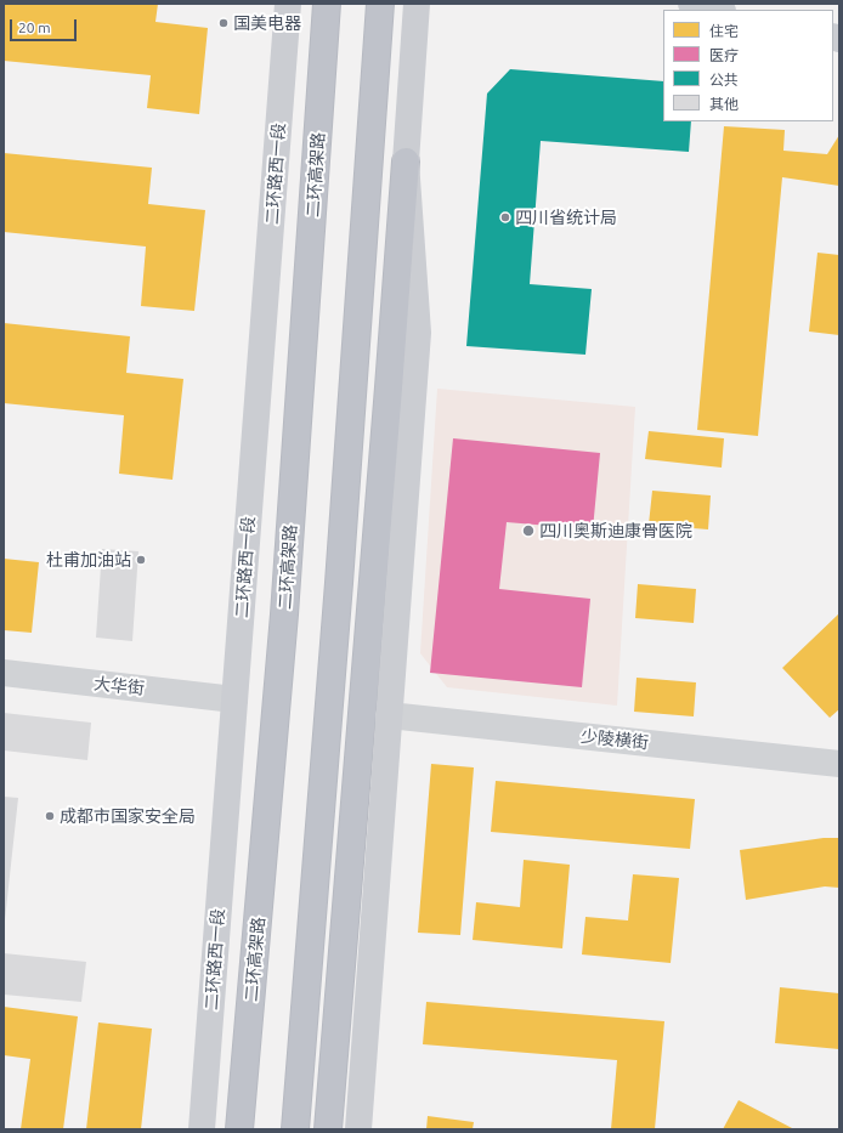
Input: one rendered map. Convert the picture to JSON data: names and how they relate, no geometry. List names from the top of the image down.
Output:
{
  "streets": {
    "highway": ["二环高架路"],
    "main road": ["二环路西一段"],
    "street": ["大华街", "少陵横街"]
  },
  "crossings": [
    ["二环路西一段", "大华街"]
  ],
  "places": [
    "国美电器",
    "四川省统计局",
    "四川奥斯迪康骨医院",
    "杜甫加油站",
    "成都市国家安全局"
  ],
  "legend": [
    "住宅",
    "医疗",
    "公共",
    "其他"
  ],
  "scale_bar": "20 m"
}
